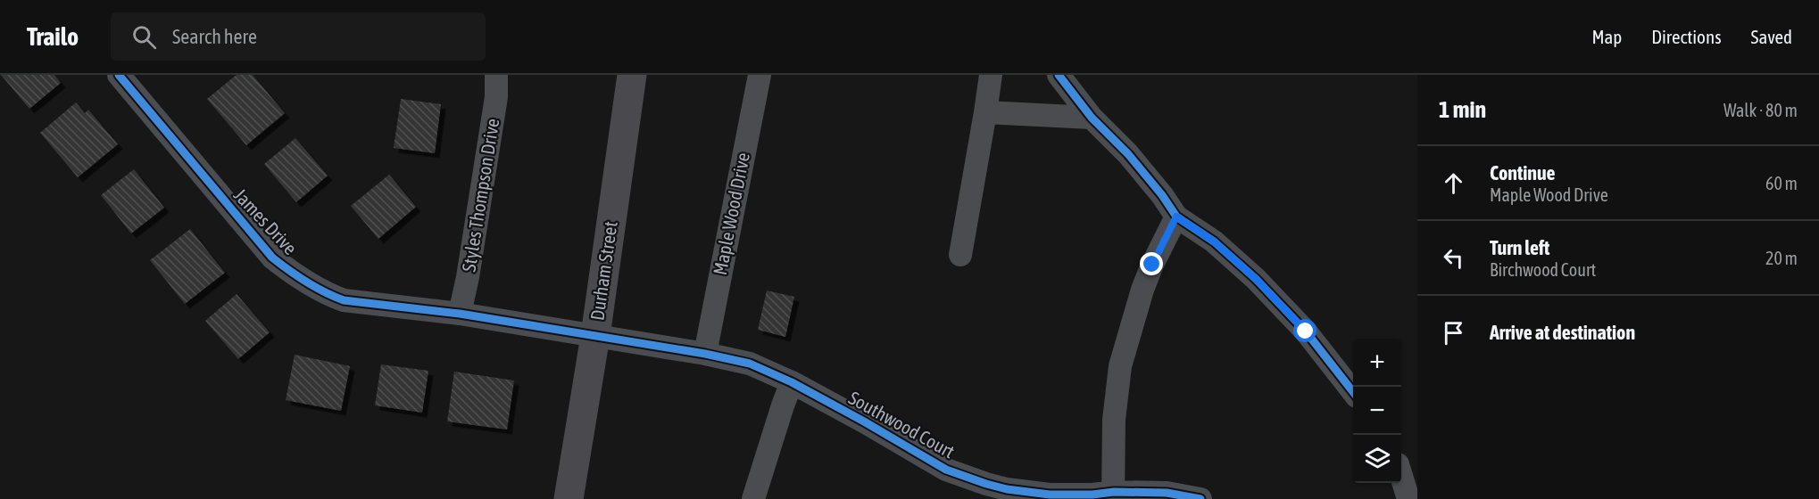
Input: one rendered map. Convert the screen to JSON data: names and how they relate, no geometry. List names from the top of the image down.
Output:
{
  "streets": {
    "street": [
      "Styles Thompson Drive",
      "Maple Wood Drive",
      "James Drive",
      "Durham Street",
      "Southwood Court"
    ]
  },
  "crossings": [
    ["Styles Thompson Drive", "James Drive"],
    ["Maple Wood Drive", "Southwood Court"],
    ["James Drive", "Durham Street"],
    ["James Drive", "Southwood Court"],
    ["Durham Street", "Southwood Court"]
  ],
  "page": {
    "header": "Trailo",
    "search": "Search here",
    "nav": ["Map", "Directions", "Saved"],
    "heading": ["1 min", "Walk · 80 m"],
    "list": [
      ["Continue", "Maple Wood Drive", "60 m"],
      ["Turn left", "Birchwood Court", "20 m"],
      "Arrive at destination"
    ],
    "map_buttons": ["+", "−"]
  }
}
